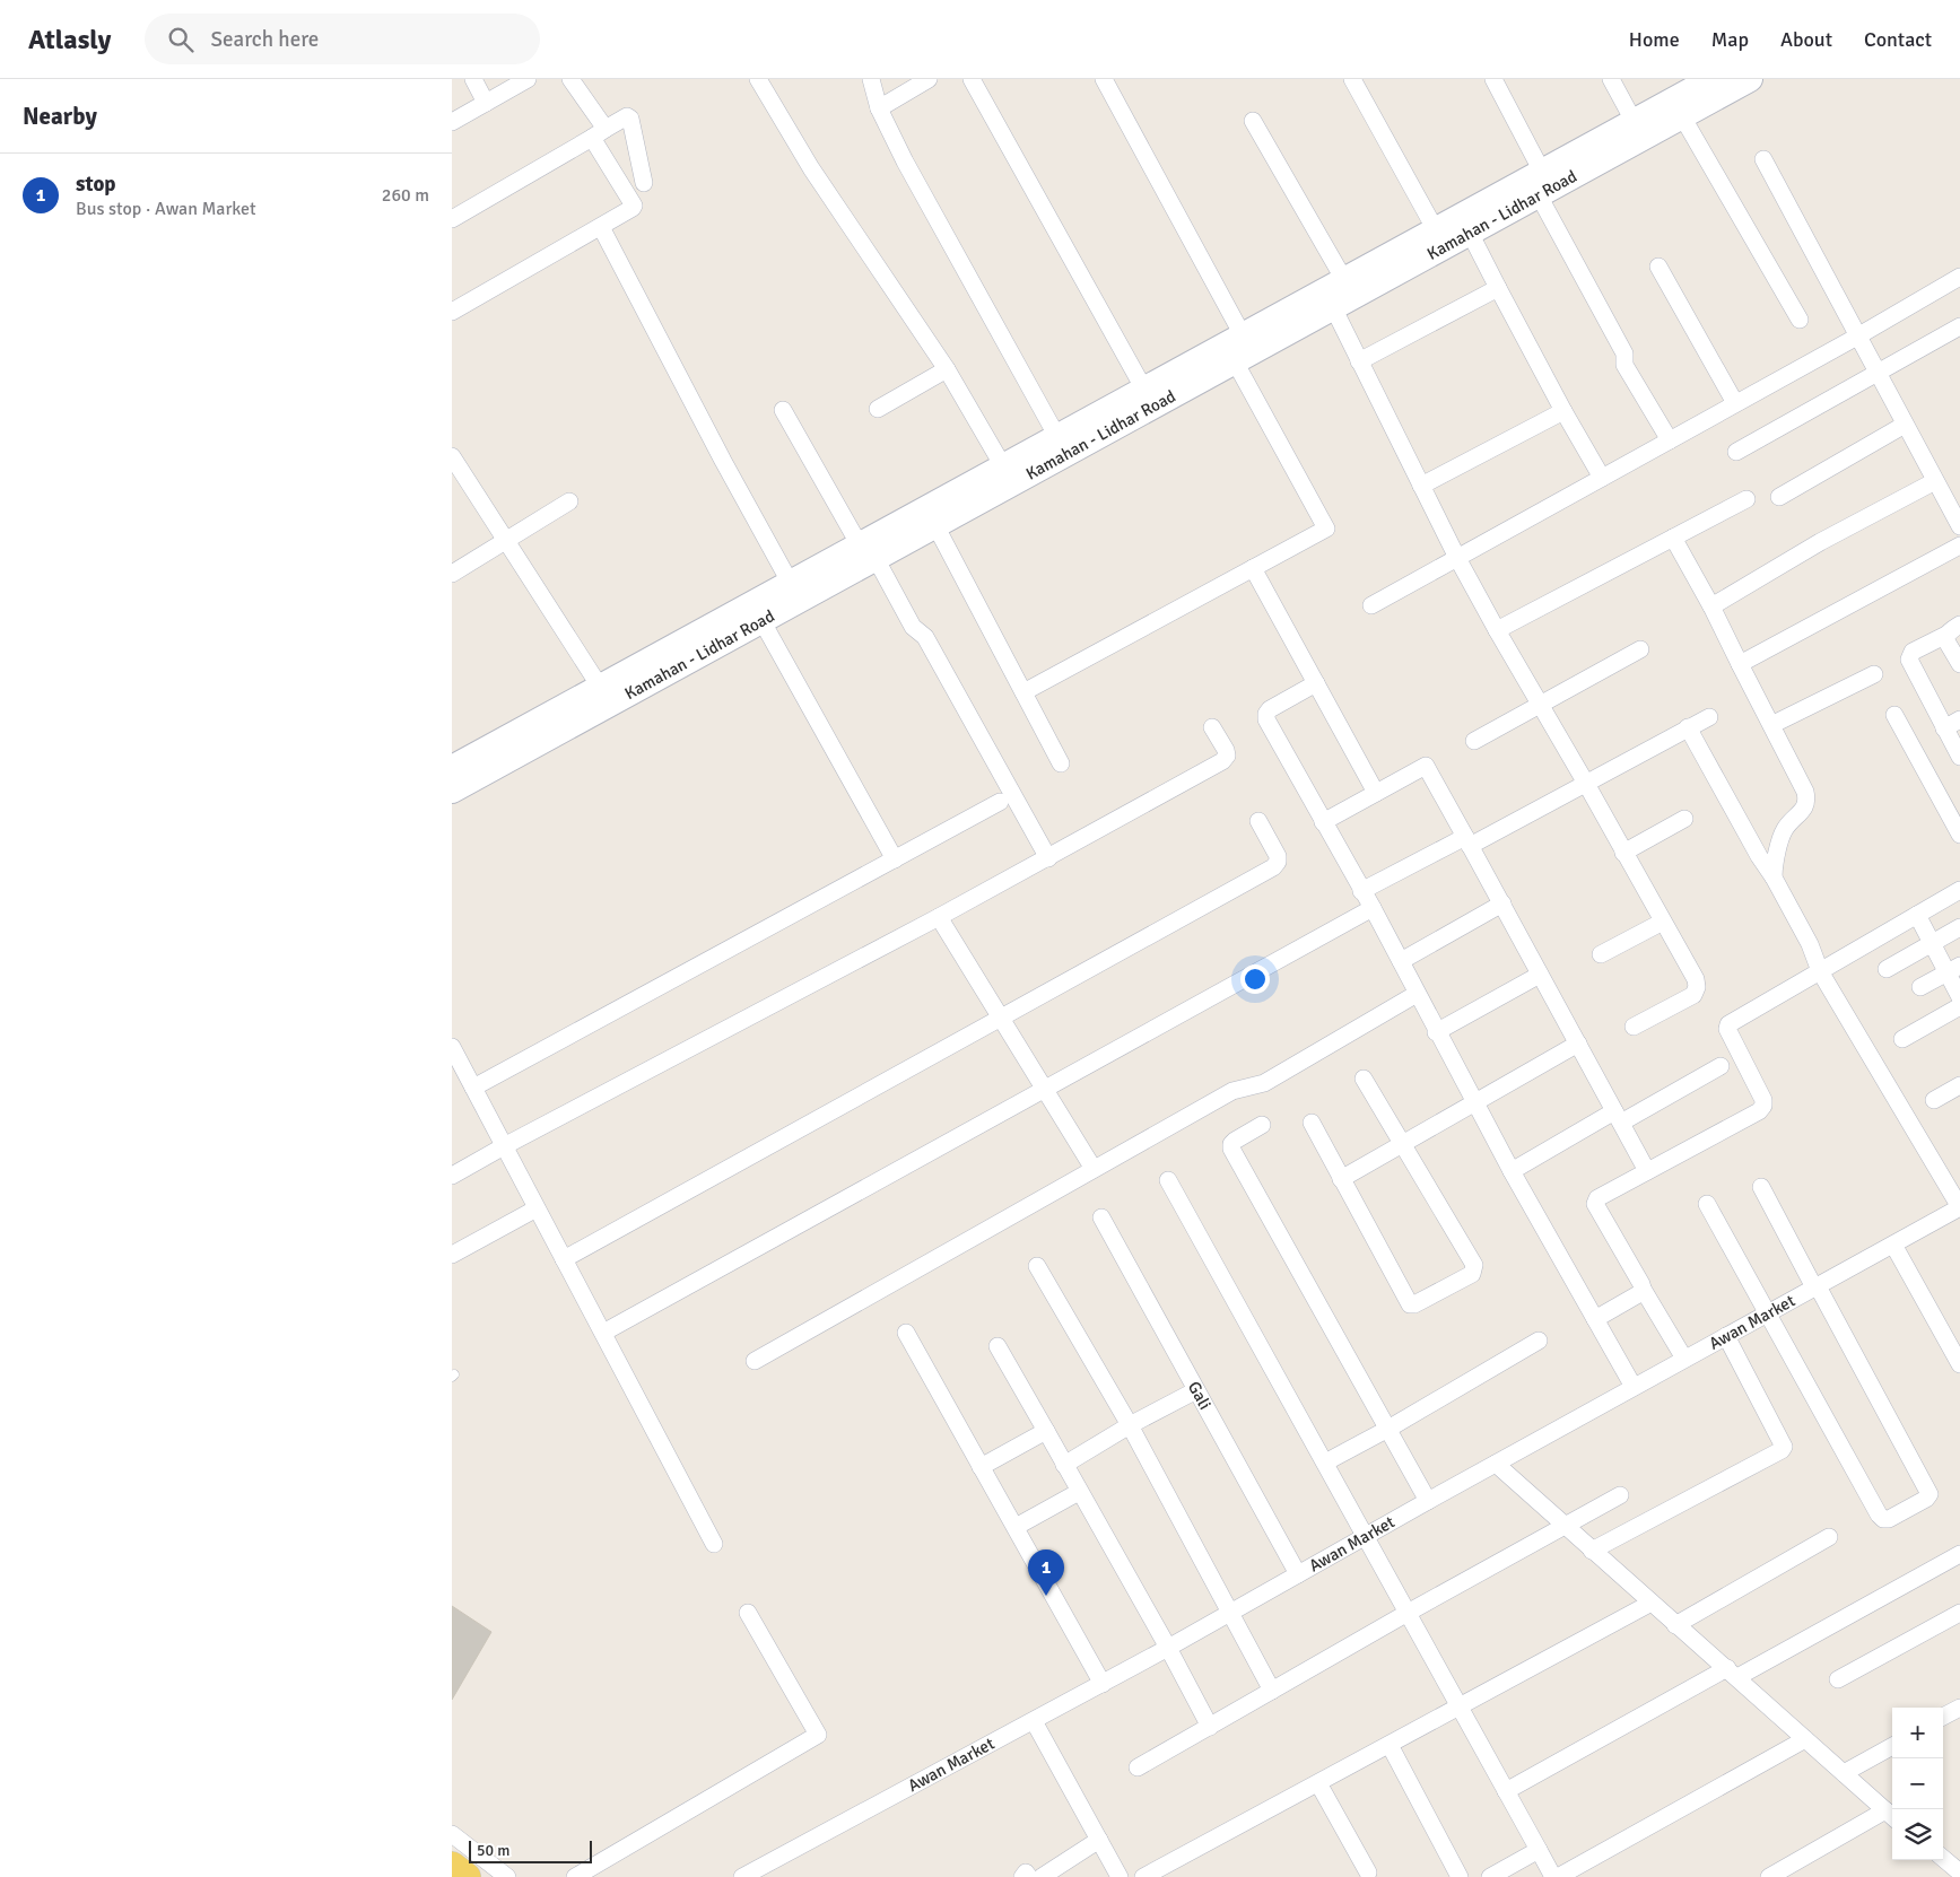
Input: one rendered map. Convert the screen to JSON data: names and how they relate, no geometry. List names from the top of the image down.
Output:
{
  "streets": {
    "main road": ["Kamahan - Lidhar Road"],
    "street": ["Awan Market", "Gali"]
  },
  "crossings": [
    ["Awan Market", "Gali"]
  ],
  "scale_bar": "50 m",
  "page": {
    "header": "Atlasly",
    "search": "Search here",
    "nav": [
      "Home",
      "Map",
      "About",
      "Contact"
    ],
    "heading": "Nearby",
    "list": [
      {
        "mark": "1",
        "name": "stop",
        "note": "Bus stop · Awan Market",
        "value": "260 m"
      }
    ],
    "pins": "1",
    "map_buttons": ["+", "−"],
    "scale": "50 m"
  }
}
